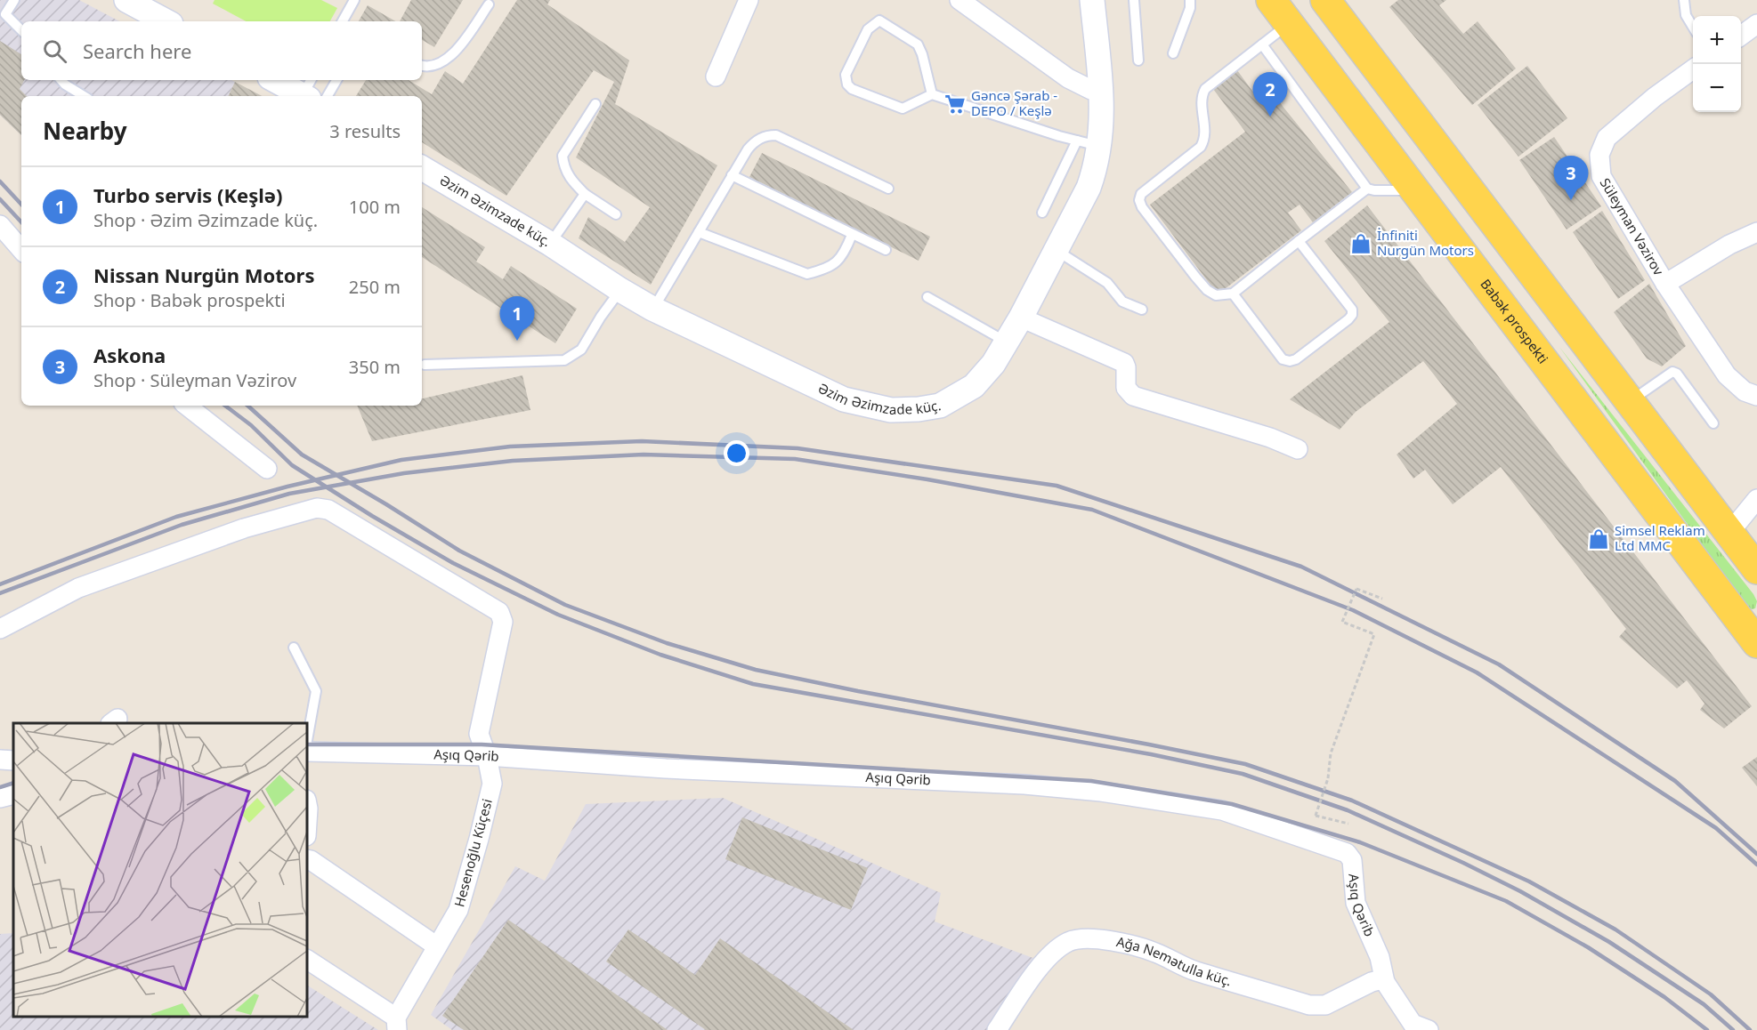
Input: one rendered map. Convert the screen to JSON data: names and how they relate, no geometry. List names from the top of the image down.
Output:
{
  "streets": {
    "main road": ["Babək prospekti"],
    "street": [
      "Əzim Əzimzade küç.",
      "Süleyman Vəzirov",
      "Aşıq Qərib",
      "Hesenoğlu Küçesi",
      "Ağa Nemətulla küç."
    ]
  },
  "crossings": [
    ["Aşıq Qərib", "Hesenoğlu Küçesi"],
    ["Aşıq Qərib", "Ağa Nemətulla küç."]
  ],
  "places": {
    "supermarket": ["Gəncə Şərab - DEPO / Keşlə"],
    "shop": ["İnfiniti Nurgün Motors", "Simsel Reklam Ltd MMC"]
  },
  "page": {
    "map_buttons": ["+", "−"],
    "search": "Search here",
    "pins": ["2", "3", "1"],
    "heading": ["Nearby", "3 results"],
    "list": [
      {
        "mark": "1",
        "name": "Turbo servis (Keşlə)",
        "note": "Shop · Əzim Əzimzade küç.",
        "value": "100 m"
      },
      {
        "mark": "2",
        "name": "Nissan Nurgün Motors",
        "note": "Shop · Babək prospekti",
        "value": "250 m"
      },
      {
        "mark": "3",
        "name": "Askona",
        "note": "Shop · Süleyman Vəzirov",
        "value": "350 m"
      }
    ]
  }
}
